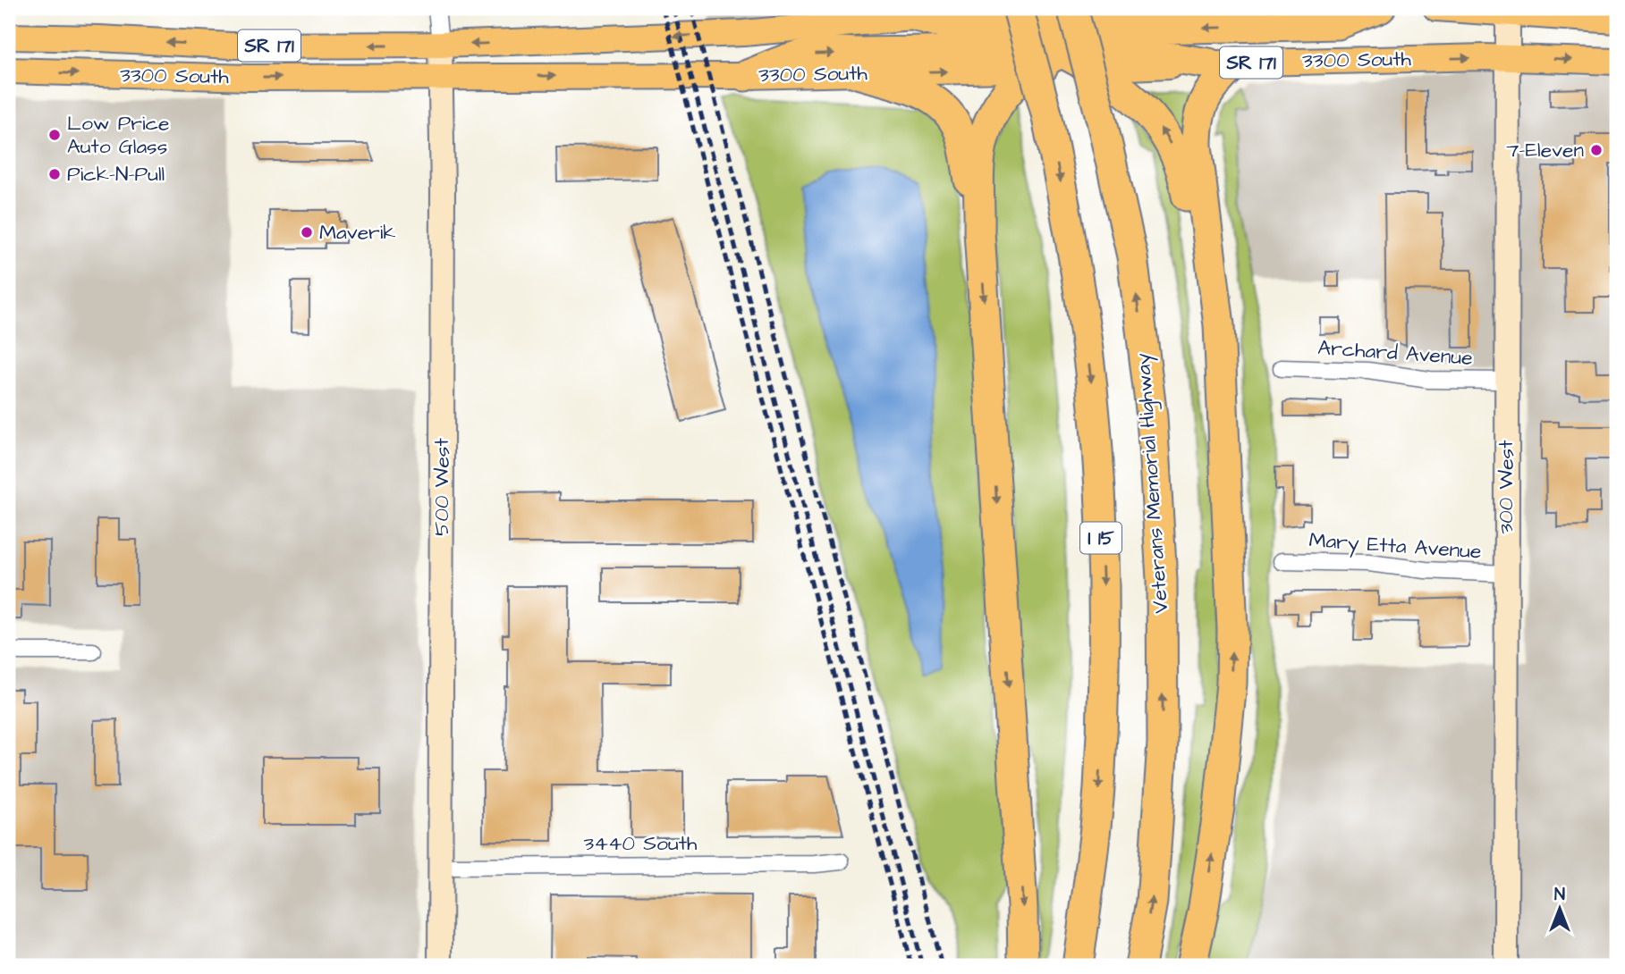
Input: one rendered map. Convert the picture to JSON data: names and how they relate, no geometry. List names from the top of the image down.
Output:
{
  "streets": {
    "highway": ["Veterans Memorial Highway", "I 15"],
    "main road": [
      "SR 171",
      "3300 South",
      "500 West",
      "300 West"
    ],
    "street": ["Archard Avenue", "Mary Etta Avenue", "3440 South"]
  },
  "crossings": [
    ["3300 South", "Veterans Memorial Highway"],
    ["3300 South", "500 West"],
    ["3300 South", "300 West"],
    ["3300 South", "I 15"],
    ["Archard Avenue", "300 West"],
    ["500 West", "3440 South"],
    ["300 West", "Mary Etta Avenue"]
  ],
  "places": [
    "Low Price Auto Glass",
    "7-Eleven",
    "Pick-N-Pull",
    "Maverik"
  ],
  "north": "top"
}
